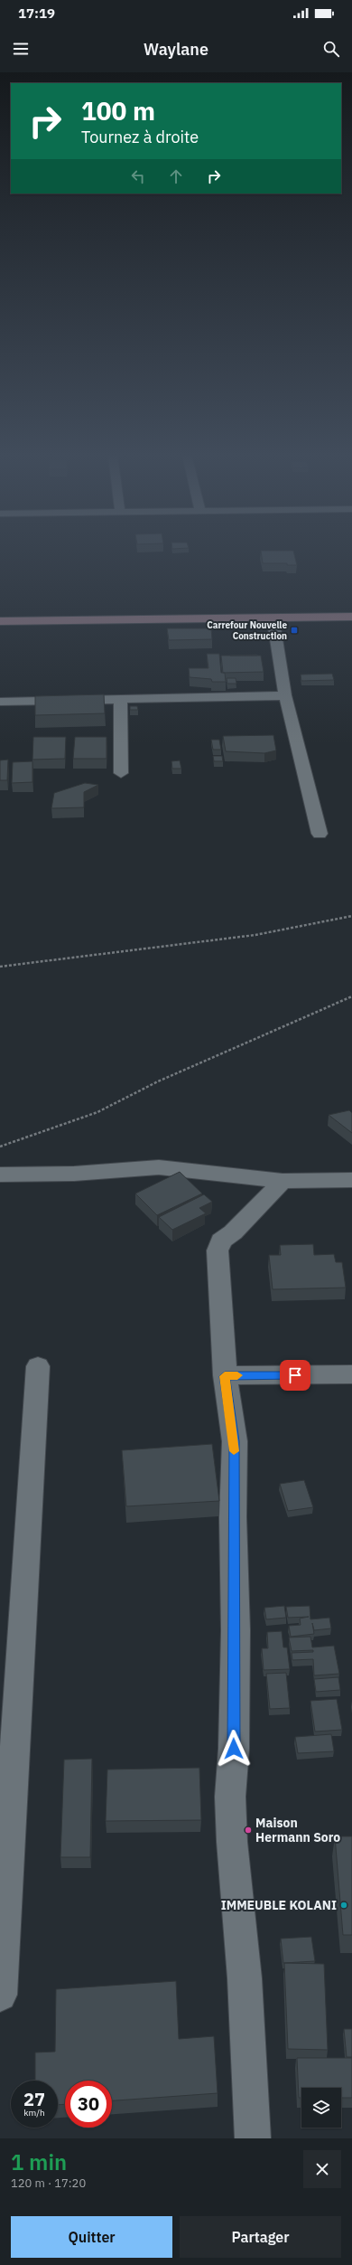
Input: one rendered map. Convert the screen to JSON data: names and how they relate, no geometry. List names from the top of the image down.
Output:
{
  "places": {
    "transit": ["Carrefour Nouvelle Construction"],
    "other": ["Maison Hermann Soro", "IMMEUBLE KOLANI"]
  },
  "page": {
    "status": "17:19",
    "header": "Waylane",
    "turn": ["100 m", "Tournez à droite"],
    "speed": "27 km/h",
    "limit": "30",
    "heading": ["1 min", "120 m · 17:20"],
    "buttons": ["Quitter", "Partager"]
  }
}
